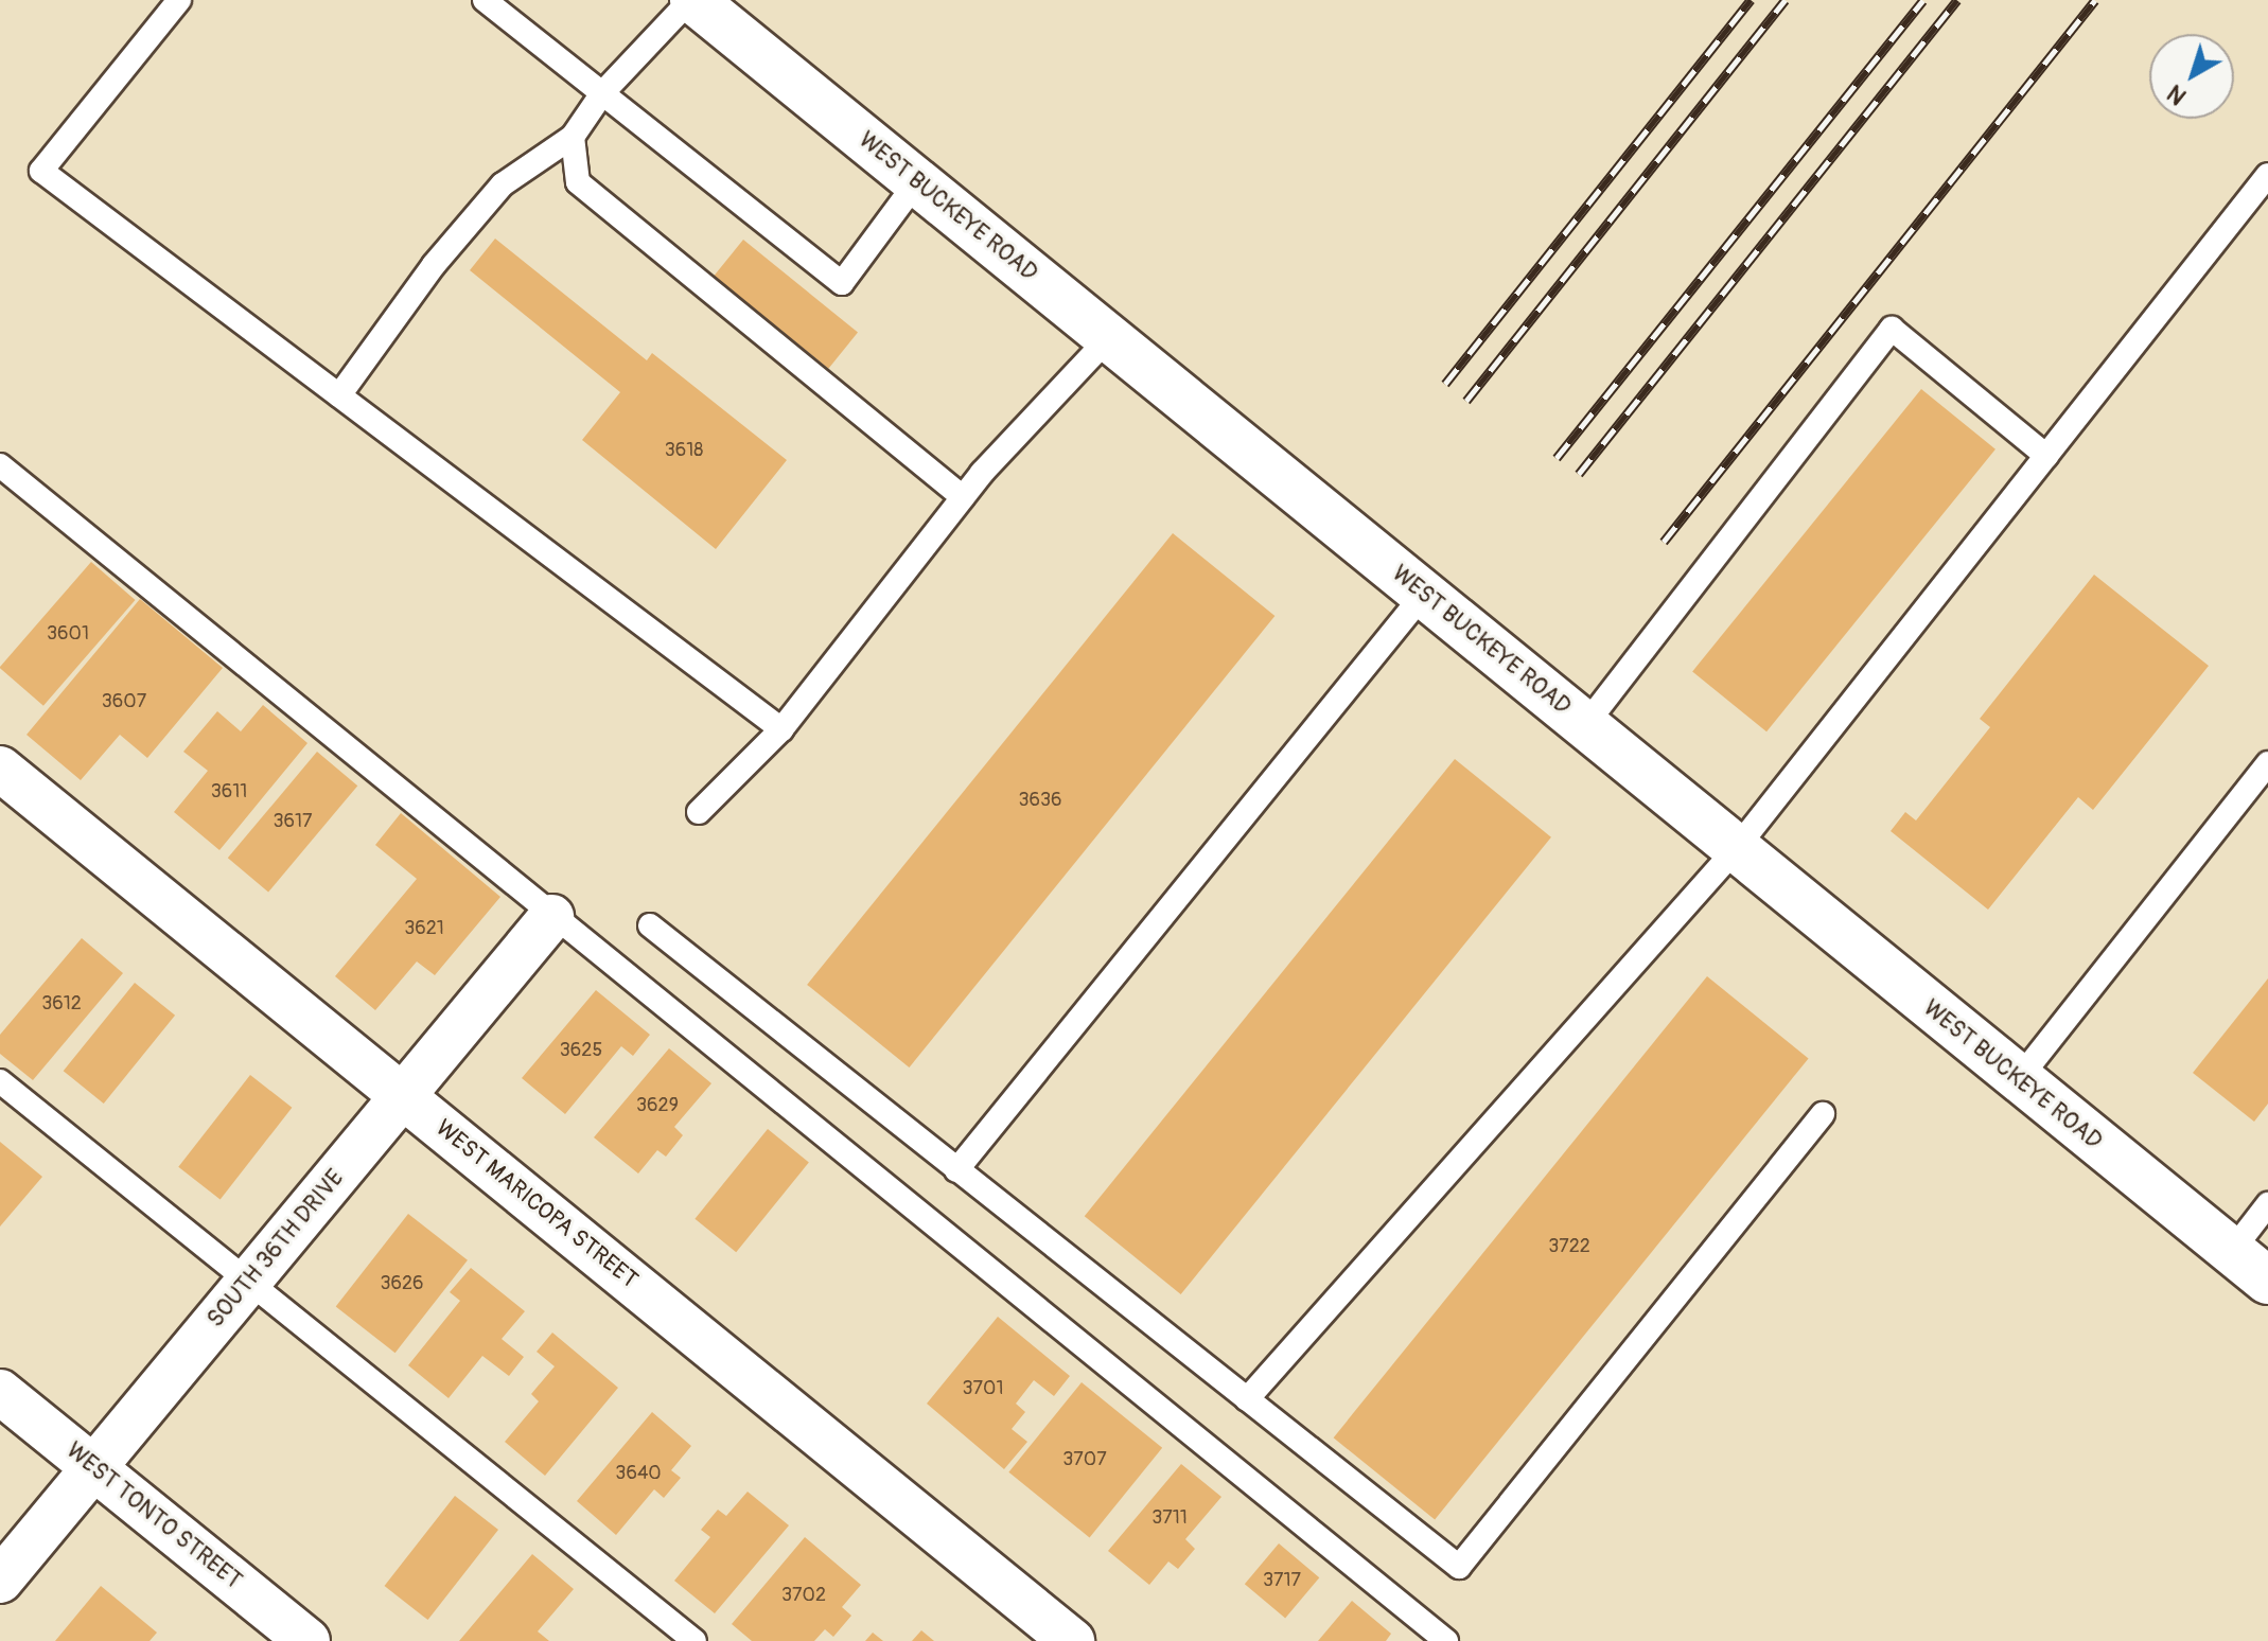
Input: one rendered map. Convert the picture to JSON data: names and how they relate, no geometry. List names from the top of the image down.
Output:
{
  "streets": {
    "main road": ["WEST BUCKEYE ROAD"],
    "street": ["WEST MARICOPA STREET", "SOUTH 36TH DRIVE", "WEST TONTO STREET"]
  },
  "crossings": [
    ["WEST MARICOPA STREET", "SOUTH 36TH DRIVE"],
    ["SOUTH 36TH DRIVE", "WEST TONTO STREET"]
  ],
  "house_numbers": [
    "3618",
    "3601",
    "3607",
    "3611",
    "3636",
    "3617",
    "3621",
    "3612",
    "3625",
    "3629",
    "3722",
    "3626",
    "3701",
    "3707",
    "3640",
    "3711",
    "3717",
    "3702"
  ],
  "north": "bottom left"
}
